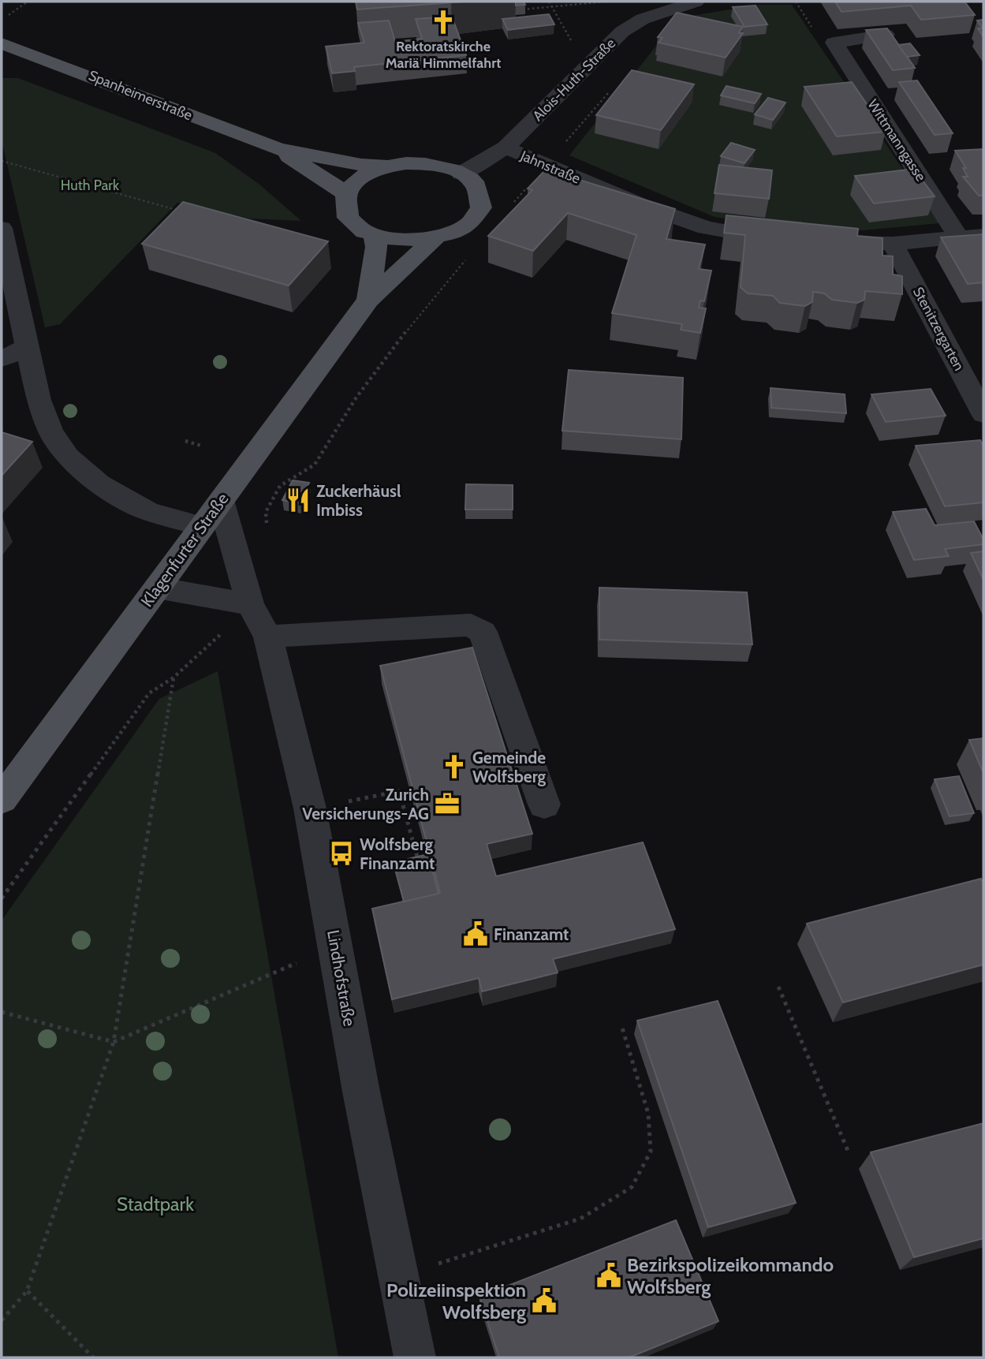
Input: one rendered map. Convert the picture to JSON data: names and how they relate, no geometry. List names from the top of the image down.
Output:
{
  "streets": {
    "main road": ["Spanheimerstraße", "Klagenfurter Straße"],
    "street": [
      "Alois-Huth-Straße",
      "Wittmanngasse",
      "Jahnstraße",
      "Stenitzergarten",
      "Lindhofstraße"
    ]
  },
  "crossings": [
    ["Alois-Huth-Straße", "Spanheimerstraße"],
    ["Alois-Huth-Straße", "Jahnstraße"],
    ["Alois-Huth-Straße", "Klagenfurter Straße"],
    ["Spanheimerstraße", "Klagenfurter Straße"],
    ["Klagenfurter Straße", "Lindhofstraße"]
  ],
  "parks": ["Huth Park", "Stadtpark"],
  "places": {
    "church": ["Rektoratskirche Mariä Himmelfahrt", "Gemeinde Wolfsberg"],
    "restaurant": ["Zuckerhäusl Imbiss"],
    "office": ["Zurich Versicherungs-AG"],
    "bus stop": ["Wolfsberg Finanzamt"],
    "public building": ["Finanzamt", "Bezirkspolizeikommando Wolfsberg", "Polizeiinspektion Wolfsberg"]
  }
}
